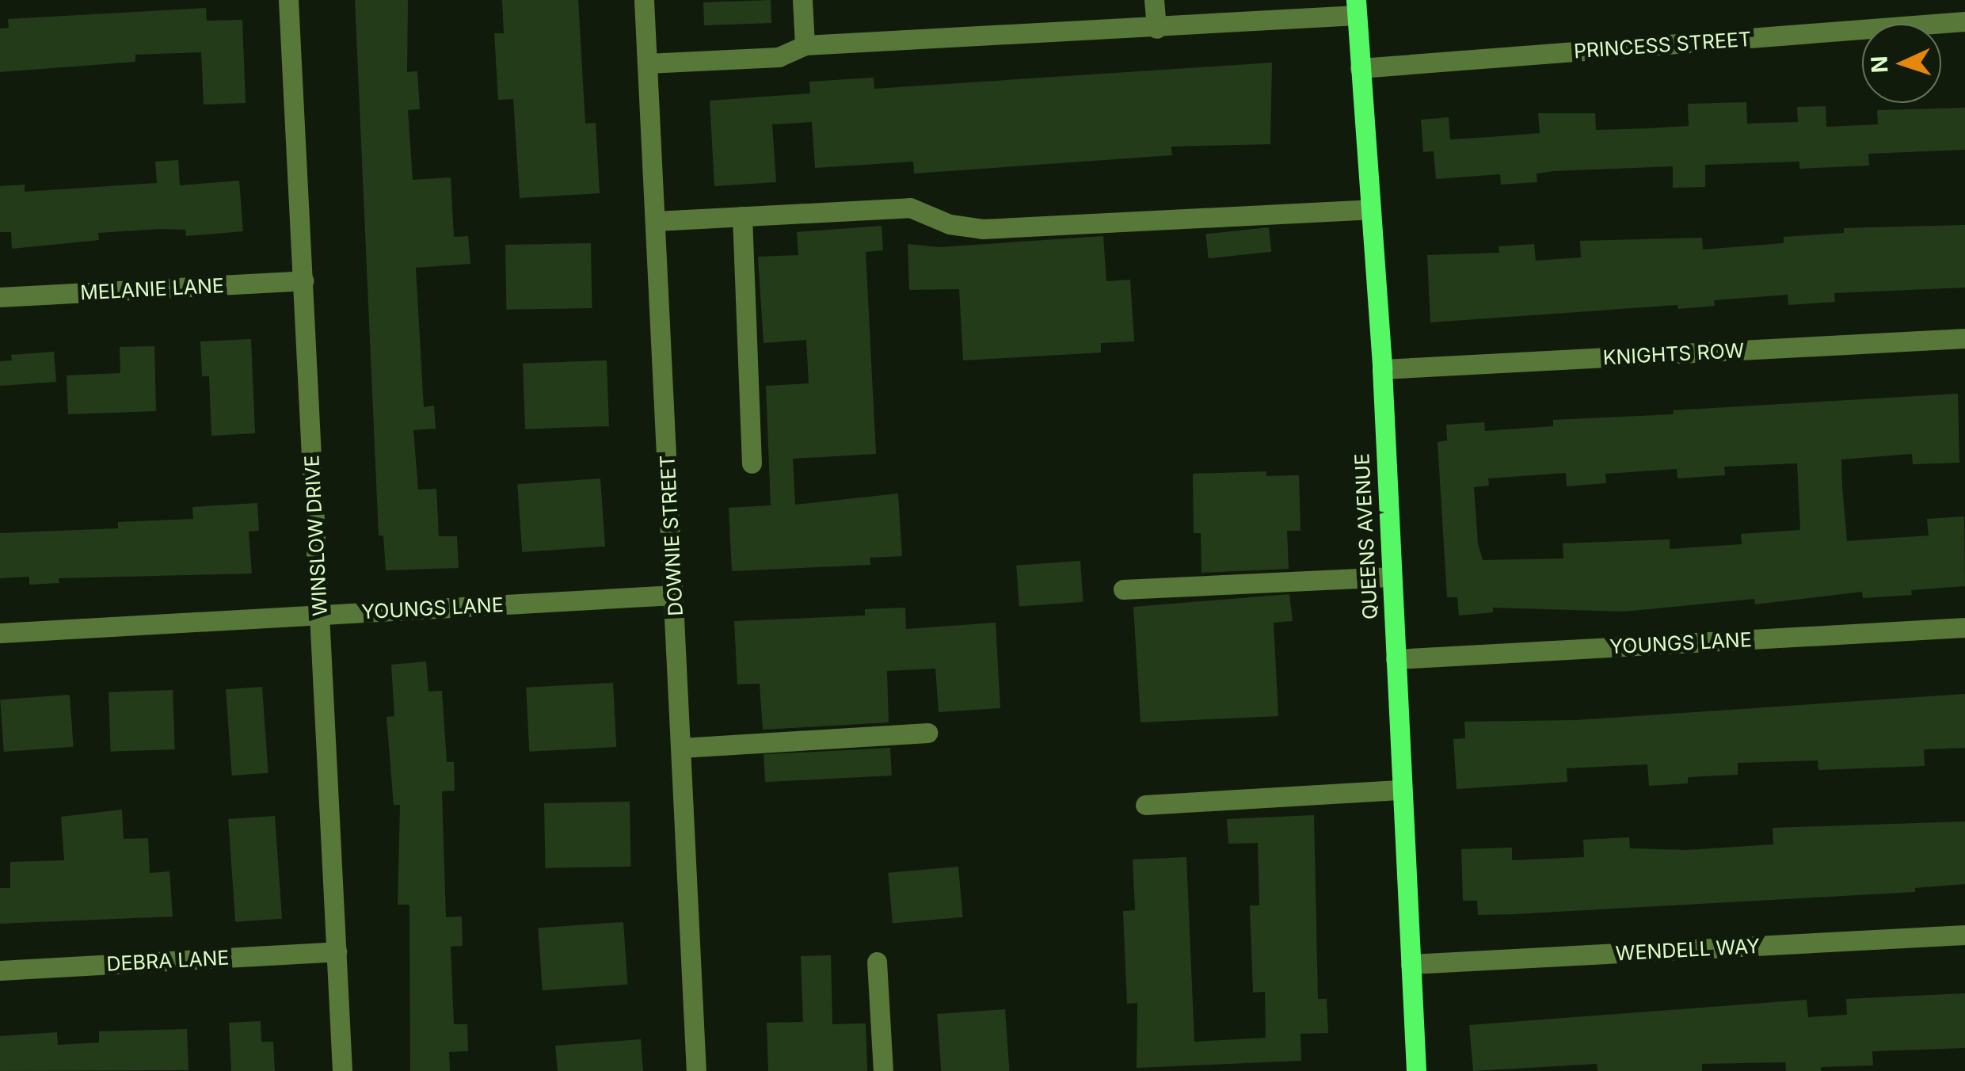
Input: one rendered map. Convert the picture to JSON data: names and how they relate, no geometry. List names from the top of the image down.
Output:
{
  "streets": {
    "main road": ["QUEENS AVENUE"],
    "street": [
      "PRINCESS STREET",
      "MELANIE LANE",
      "KNIGHTS ROW",
      "WINSLOW DRIVE",
      "DOWNIE STREET",
      "YOUNGS LANE",
      "WENDELL WAY",
      "DEBRA LANE"
    ]
  },
  "crossings": [
    ["PRINCESS STREET", "QUEENS AVENUE"],
    ["MELANIE LANE", "WINSLOW DRIVE"],
    ["KNIGHTS ROW", "QUEENS AVENUE"],
    ["WINSLOW DRIVE", "YOUNGS LANE"],
    ["WINSLOW DRIVE", "DEBRA LANE"],
    ["DOWNIE STREET", "YOUNGS LANE"],
    ["QUEENS AVENUE", "YOUNGS LANE"],
    ["QUEENS AVENUE", "WENDELL WAY"]
  ],
  "north": "left"
}
